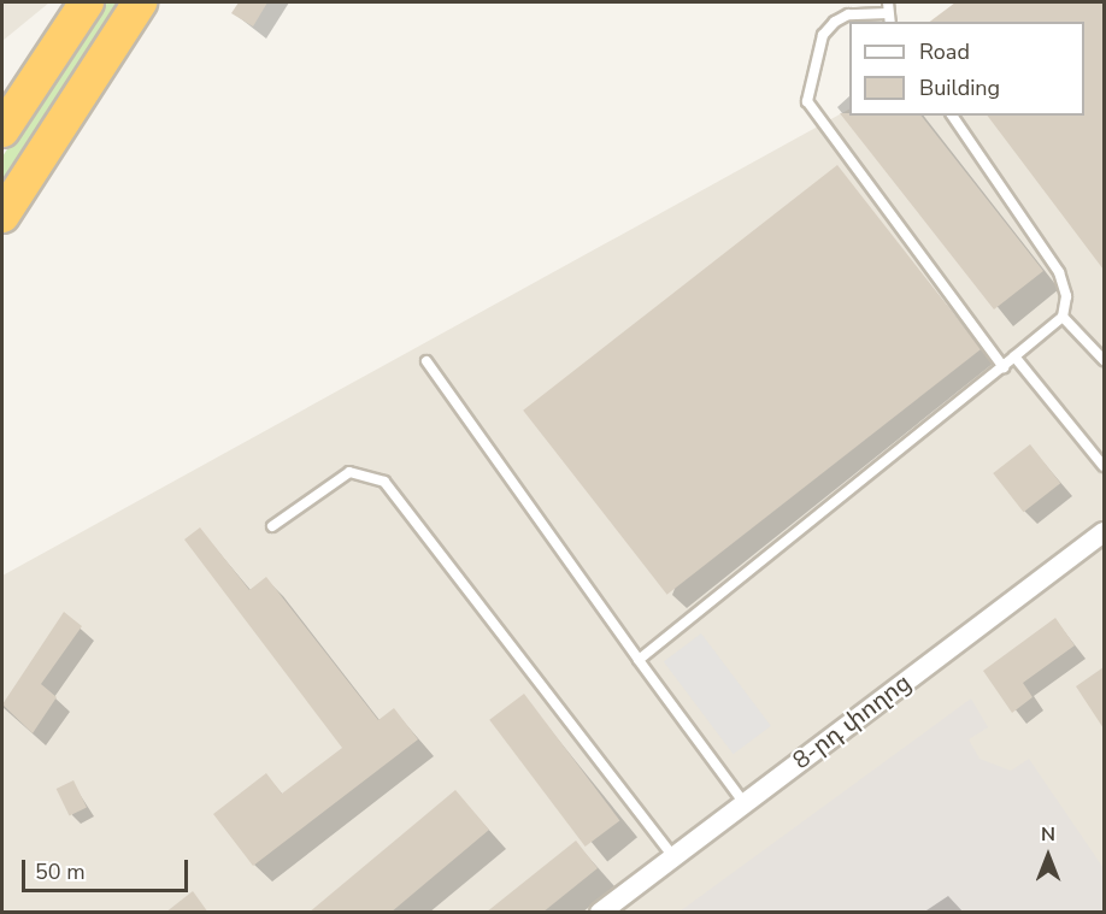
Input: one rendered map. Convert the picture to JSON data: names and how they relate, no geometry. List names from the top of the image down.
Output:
{
  "streets": {
    "street": ["8-րդ փողոց"]
  },
  "legend": ["Road", "Building"],
  "scale_bar": "50 m",
  "north": "top"
}
